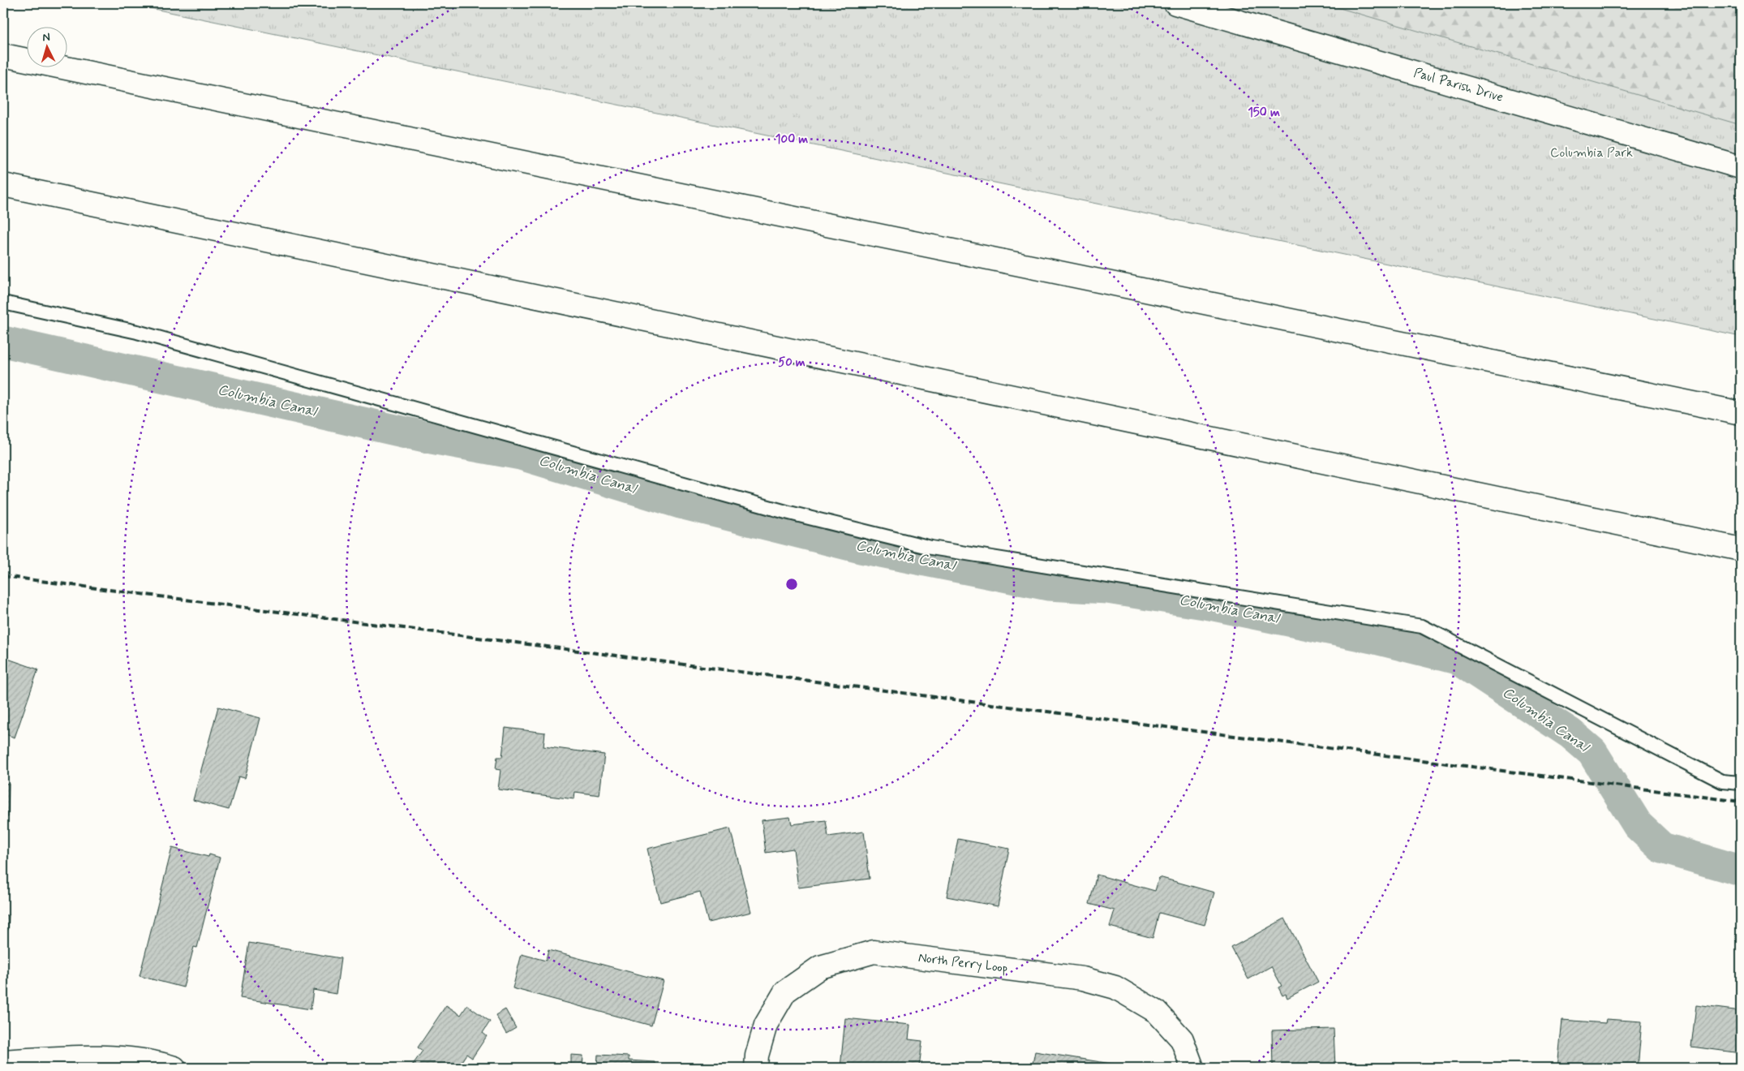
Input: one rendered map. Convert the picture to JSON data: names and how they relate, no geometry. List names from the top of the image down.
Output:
{
  "streets": {
    "main road": ["Paul Parish Drive", "North Perry Loop"]
  },
  "water": ["Columbia Canal"],
  "parks": ["Columbia Park"],
  "north": "top",
  "rings": ["150 m", "100 m", "50 m"]
}
